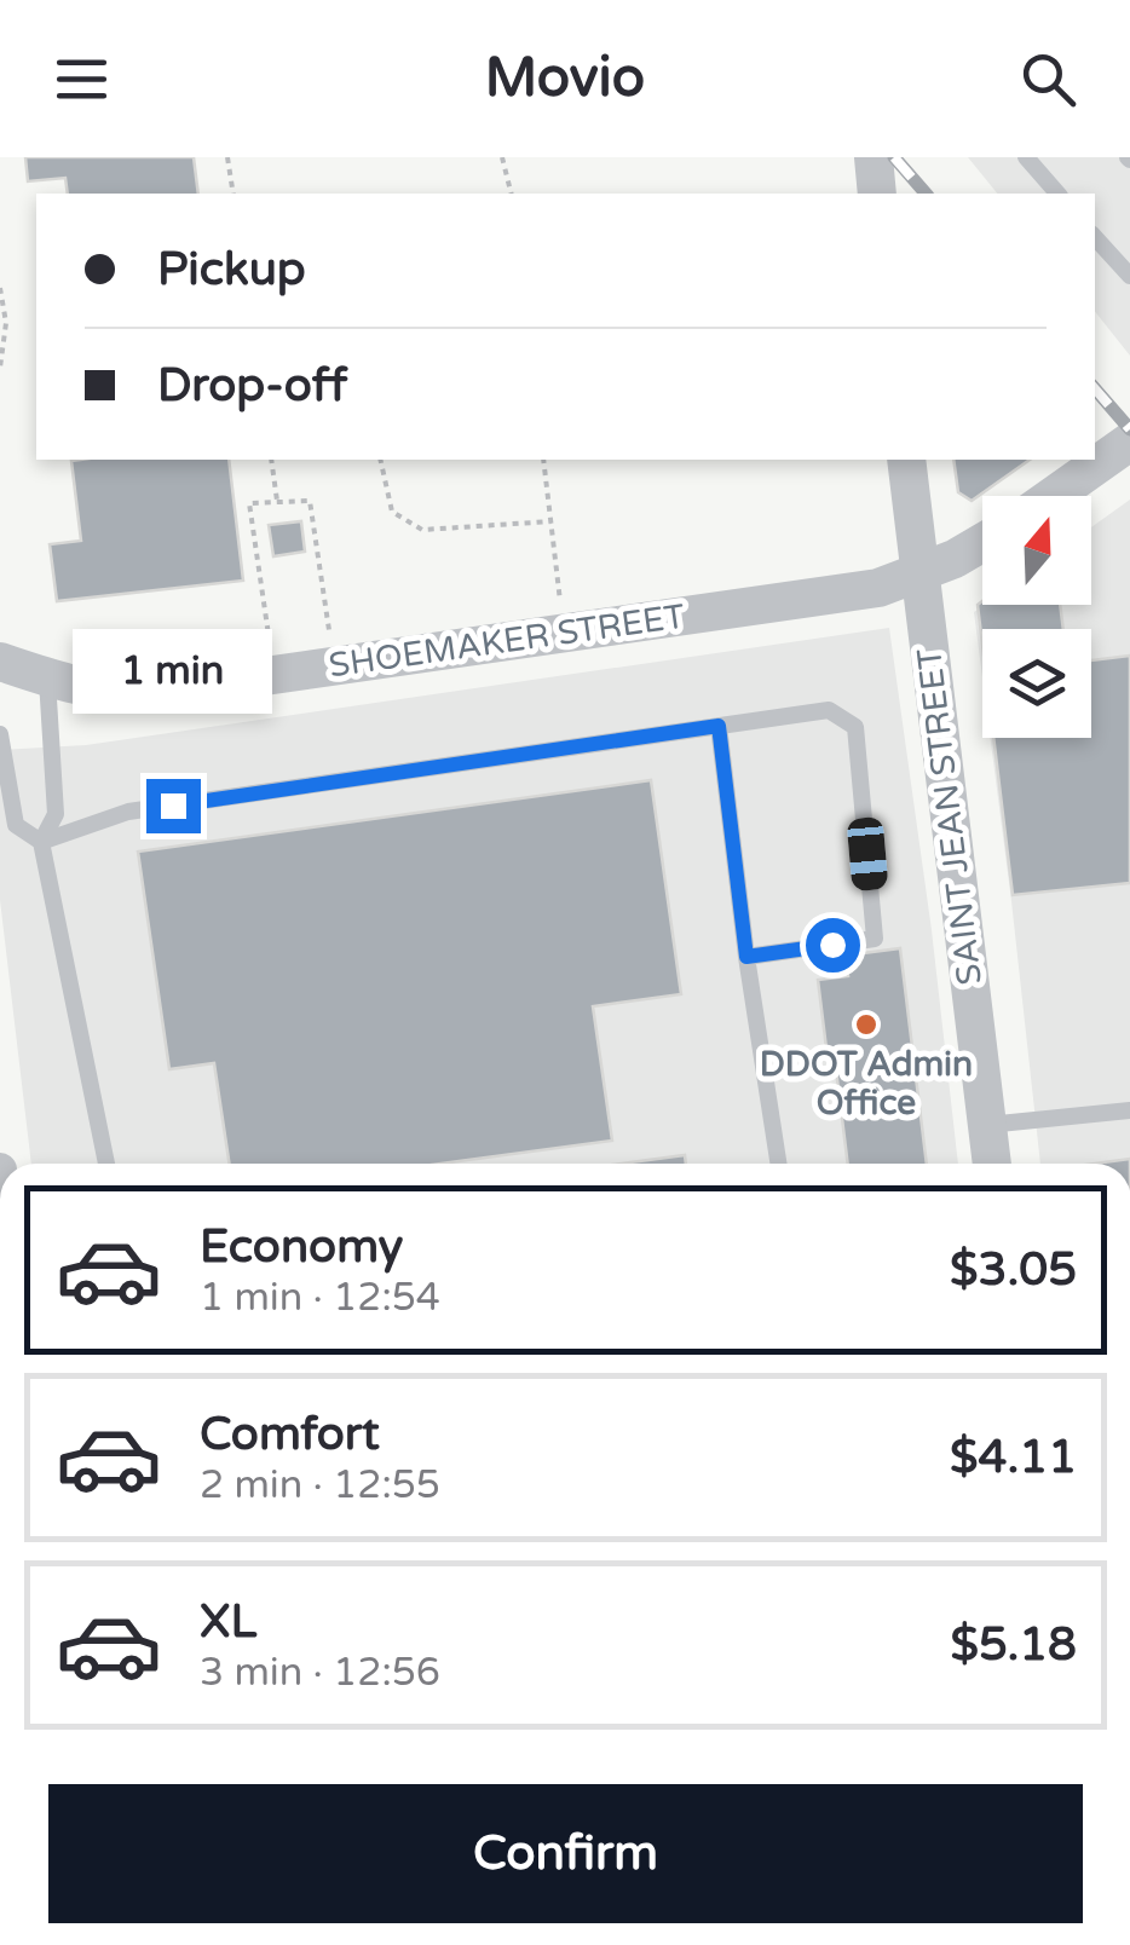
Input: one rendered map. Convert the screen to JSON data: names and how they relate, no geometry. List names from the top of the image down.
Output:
{
  "streets": {
    "street": ["SHOEMAKER STREET", "SAINT JEAN STREET"]
  },
  "crossings": [
    ["SHOEMAKER STREET", "SAINT JEAN STREET"]
  ],
  "places": ["DDOT Admin Office"],
  "north": "top",
  "page": {
    "header": "Movio",
    "banner": ["Pickup", "Drop-off"],
    "bubble": "1 min",
    "list": [
      {
        "name": "Economy",
        "note": "1 min · 12:54",
        "value": "$3.05"
      },
      {
        "name": "Comfort",
        "note": "2 min · 12:55",
        "value": "$4.11"
      },
      {
        "name": "XL",
        "note": "3 min · 12:56",
        "value": "$5.18"
      }
    ],
    "buttons": "Confirm"
  }
}
